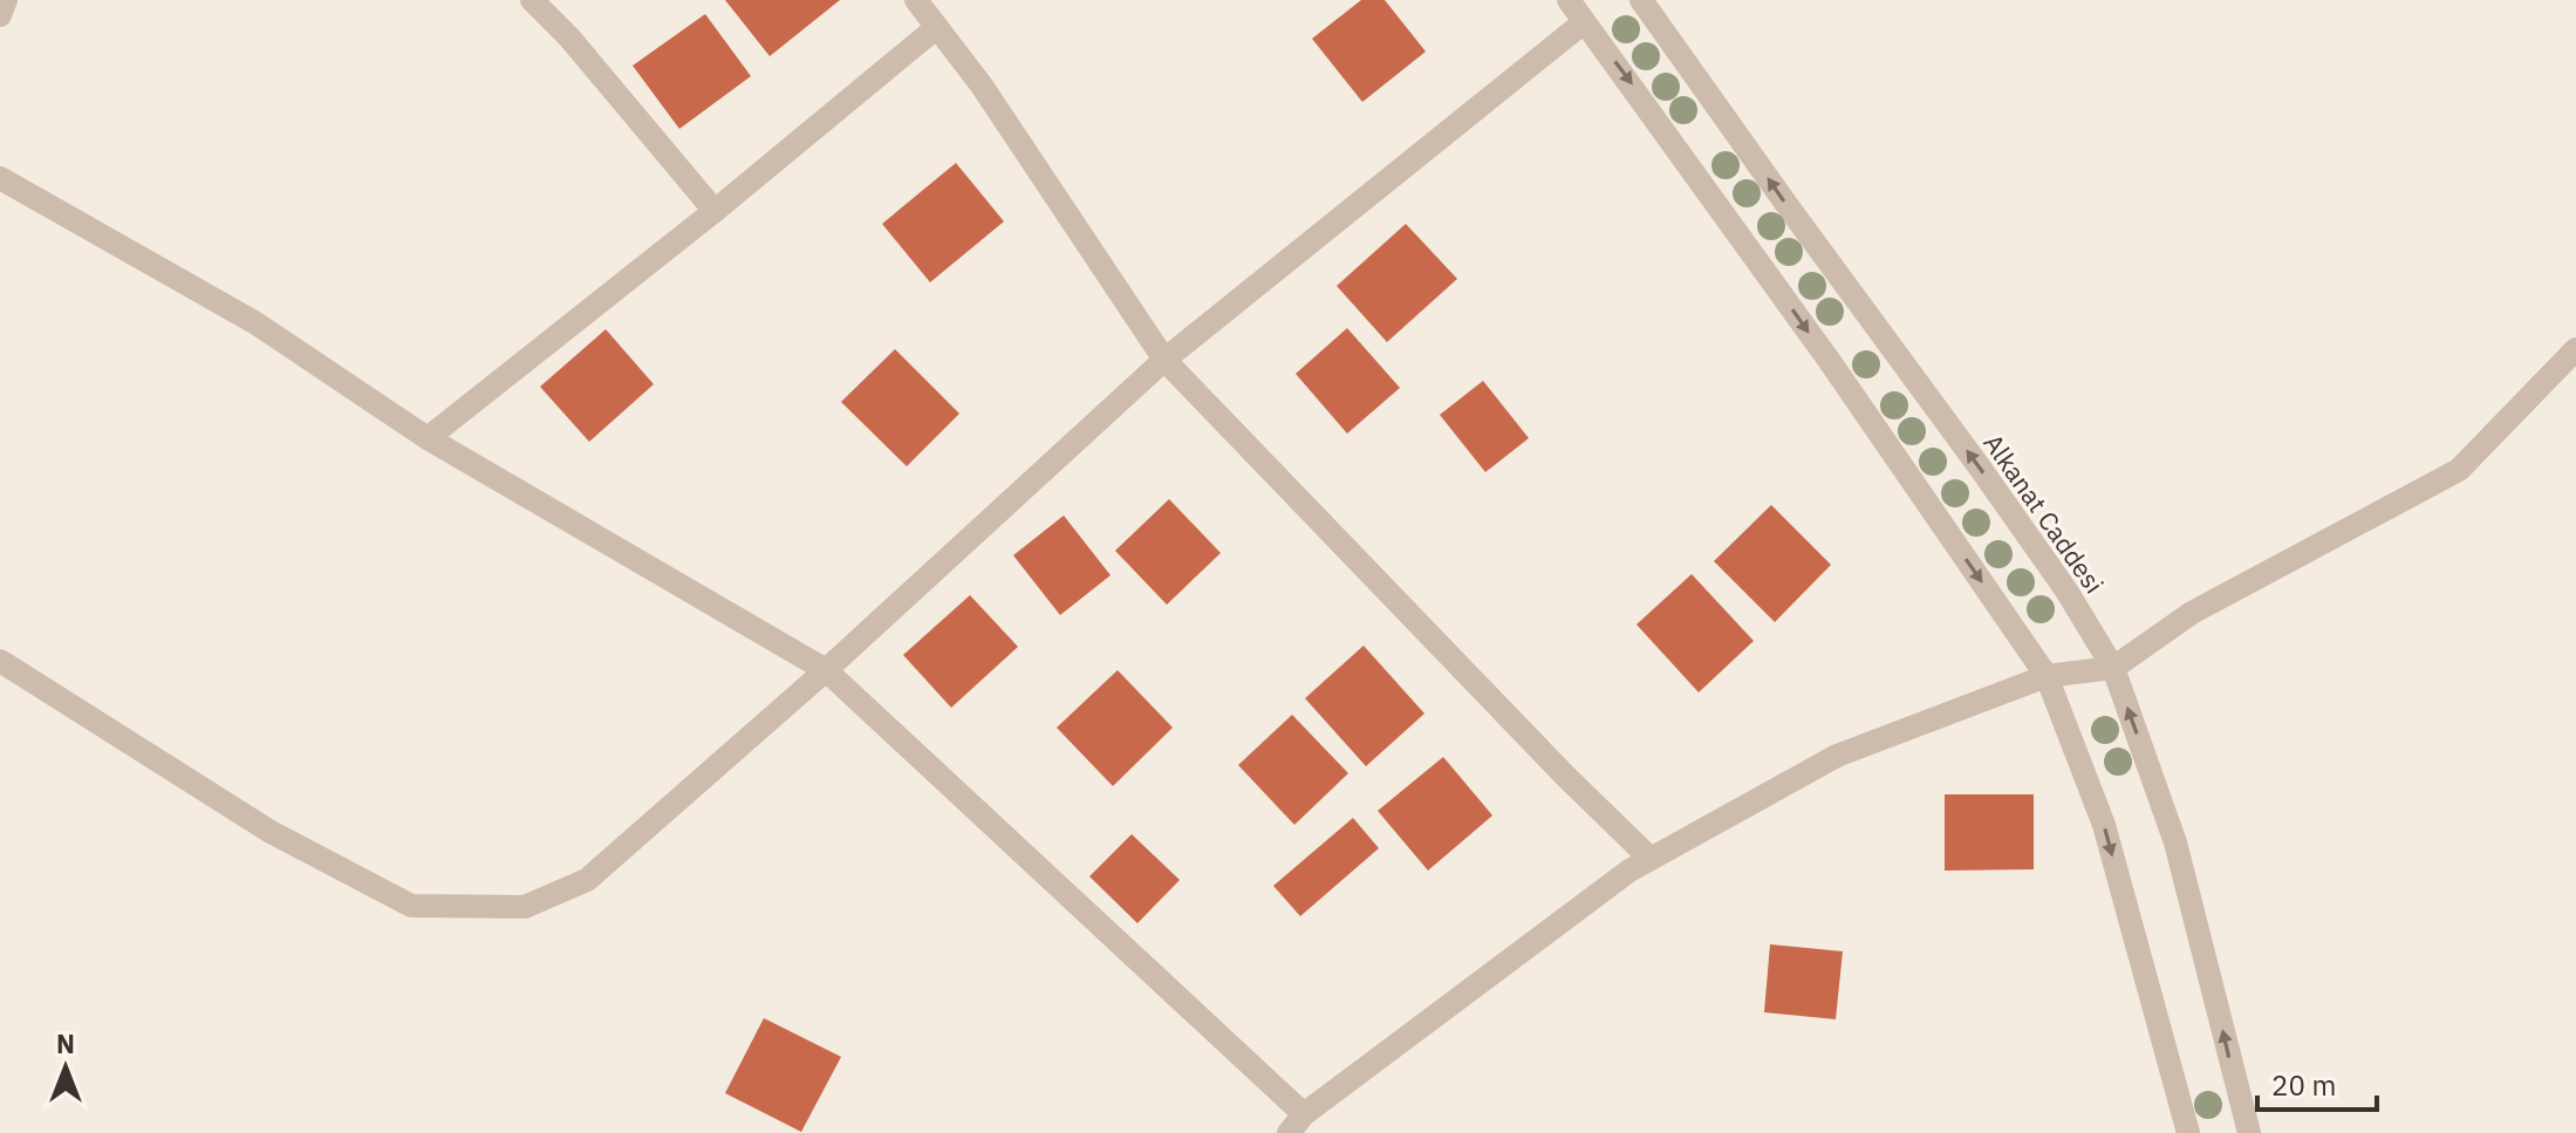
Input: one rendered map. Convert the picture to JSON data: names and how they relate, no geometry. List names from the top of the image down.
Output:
{
  "streets": {
    "street": ["Alkanat Caddesi"]
  },
  "scale_bar": "20 m",
  "north": "top"
}
